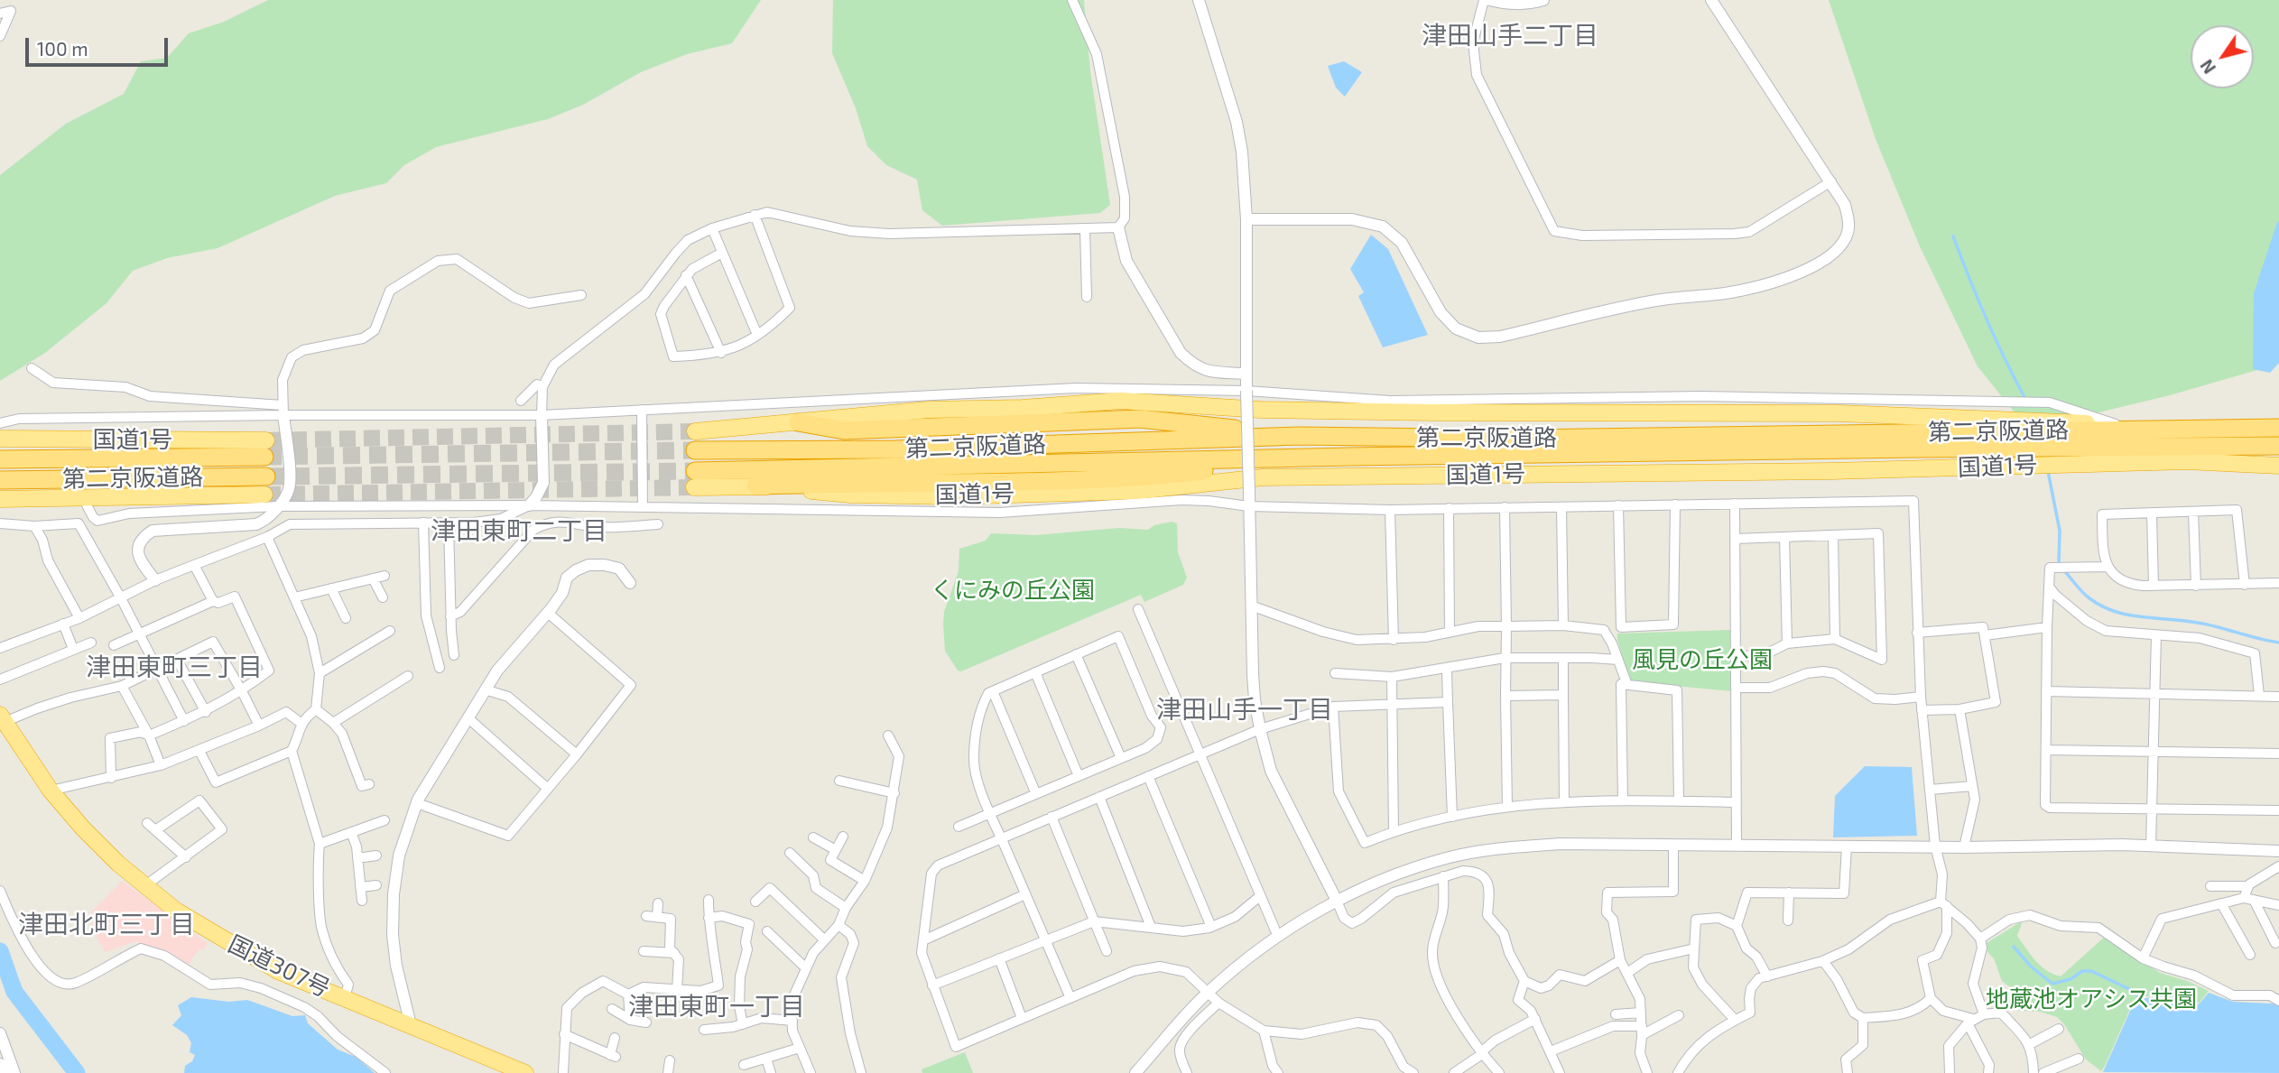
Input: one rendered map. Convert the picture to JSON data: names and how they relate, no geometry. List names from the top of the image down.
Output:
{
  "streets": {
    "highway": ["第二京阪道路", "国道1号", "国道307号"]
  },
  "crossings": [
    ["第二京阪道路", "国道1号"]
  ],
  "districts": [
    "津田山手二丁目",
    "津田東町二丁目",
    "津田東町三丁目",
    "津田山手一丁目",
    "津田北町三丁目",
    "津田東町一丁目"
  ],
  "parks": ["くにみの丘公園", "風見の丘公園", "地蔵池オアシス共園"],
  "scale_bar": "100 m",
  "north": "bottom left"
}
